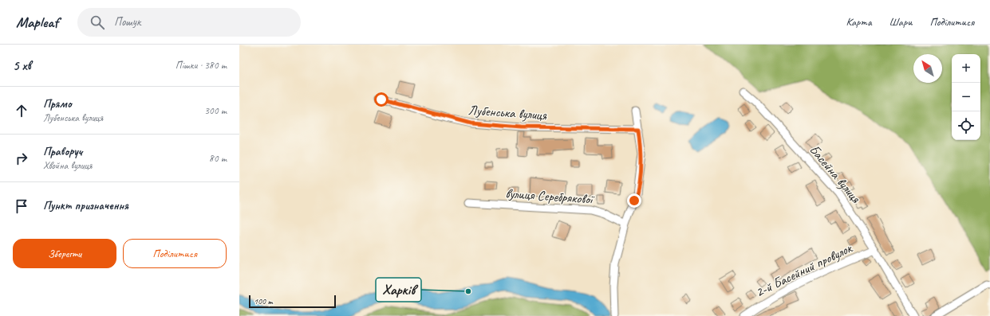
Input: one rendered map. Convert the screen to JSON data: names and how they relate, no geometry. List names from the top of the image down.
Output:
{
  "streets": {
    "street": [
      "Лубeнська вулиця",
      "Басейна вулиця",
      "вулиця Серебрякової",
      "2-й Басейний провулок"
    ]
  },
  "crossings": [
    ["Басейна вулиця", "2-й Басейний провулок"]
  ],
  "places": ["Харків"],
  "scale_bar": "100 m",
  "north": "top left",
  "page": {
    "header": "Mapleaf",
    "search": "Пошук",
    "nav": ["Карта", "Шари", "Поділитися"],
    "heading": ["5 хв", "Пішки · 380 m"],
    "map_buttons": ["+", "−"],
    "list": [
      ["Прямо", "Лубeнська вулиця", "300 m"],
      ["Праворуч", "Хвойна вулиця", "80 m"],
      "Пункт призначення"
    ],
    "buttons": ["Зберегти", "Поділитися"],
    "scale": "100 m"
  }
}
